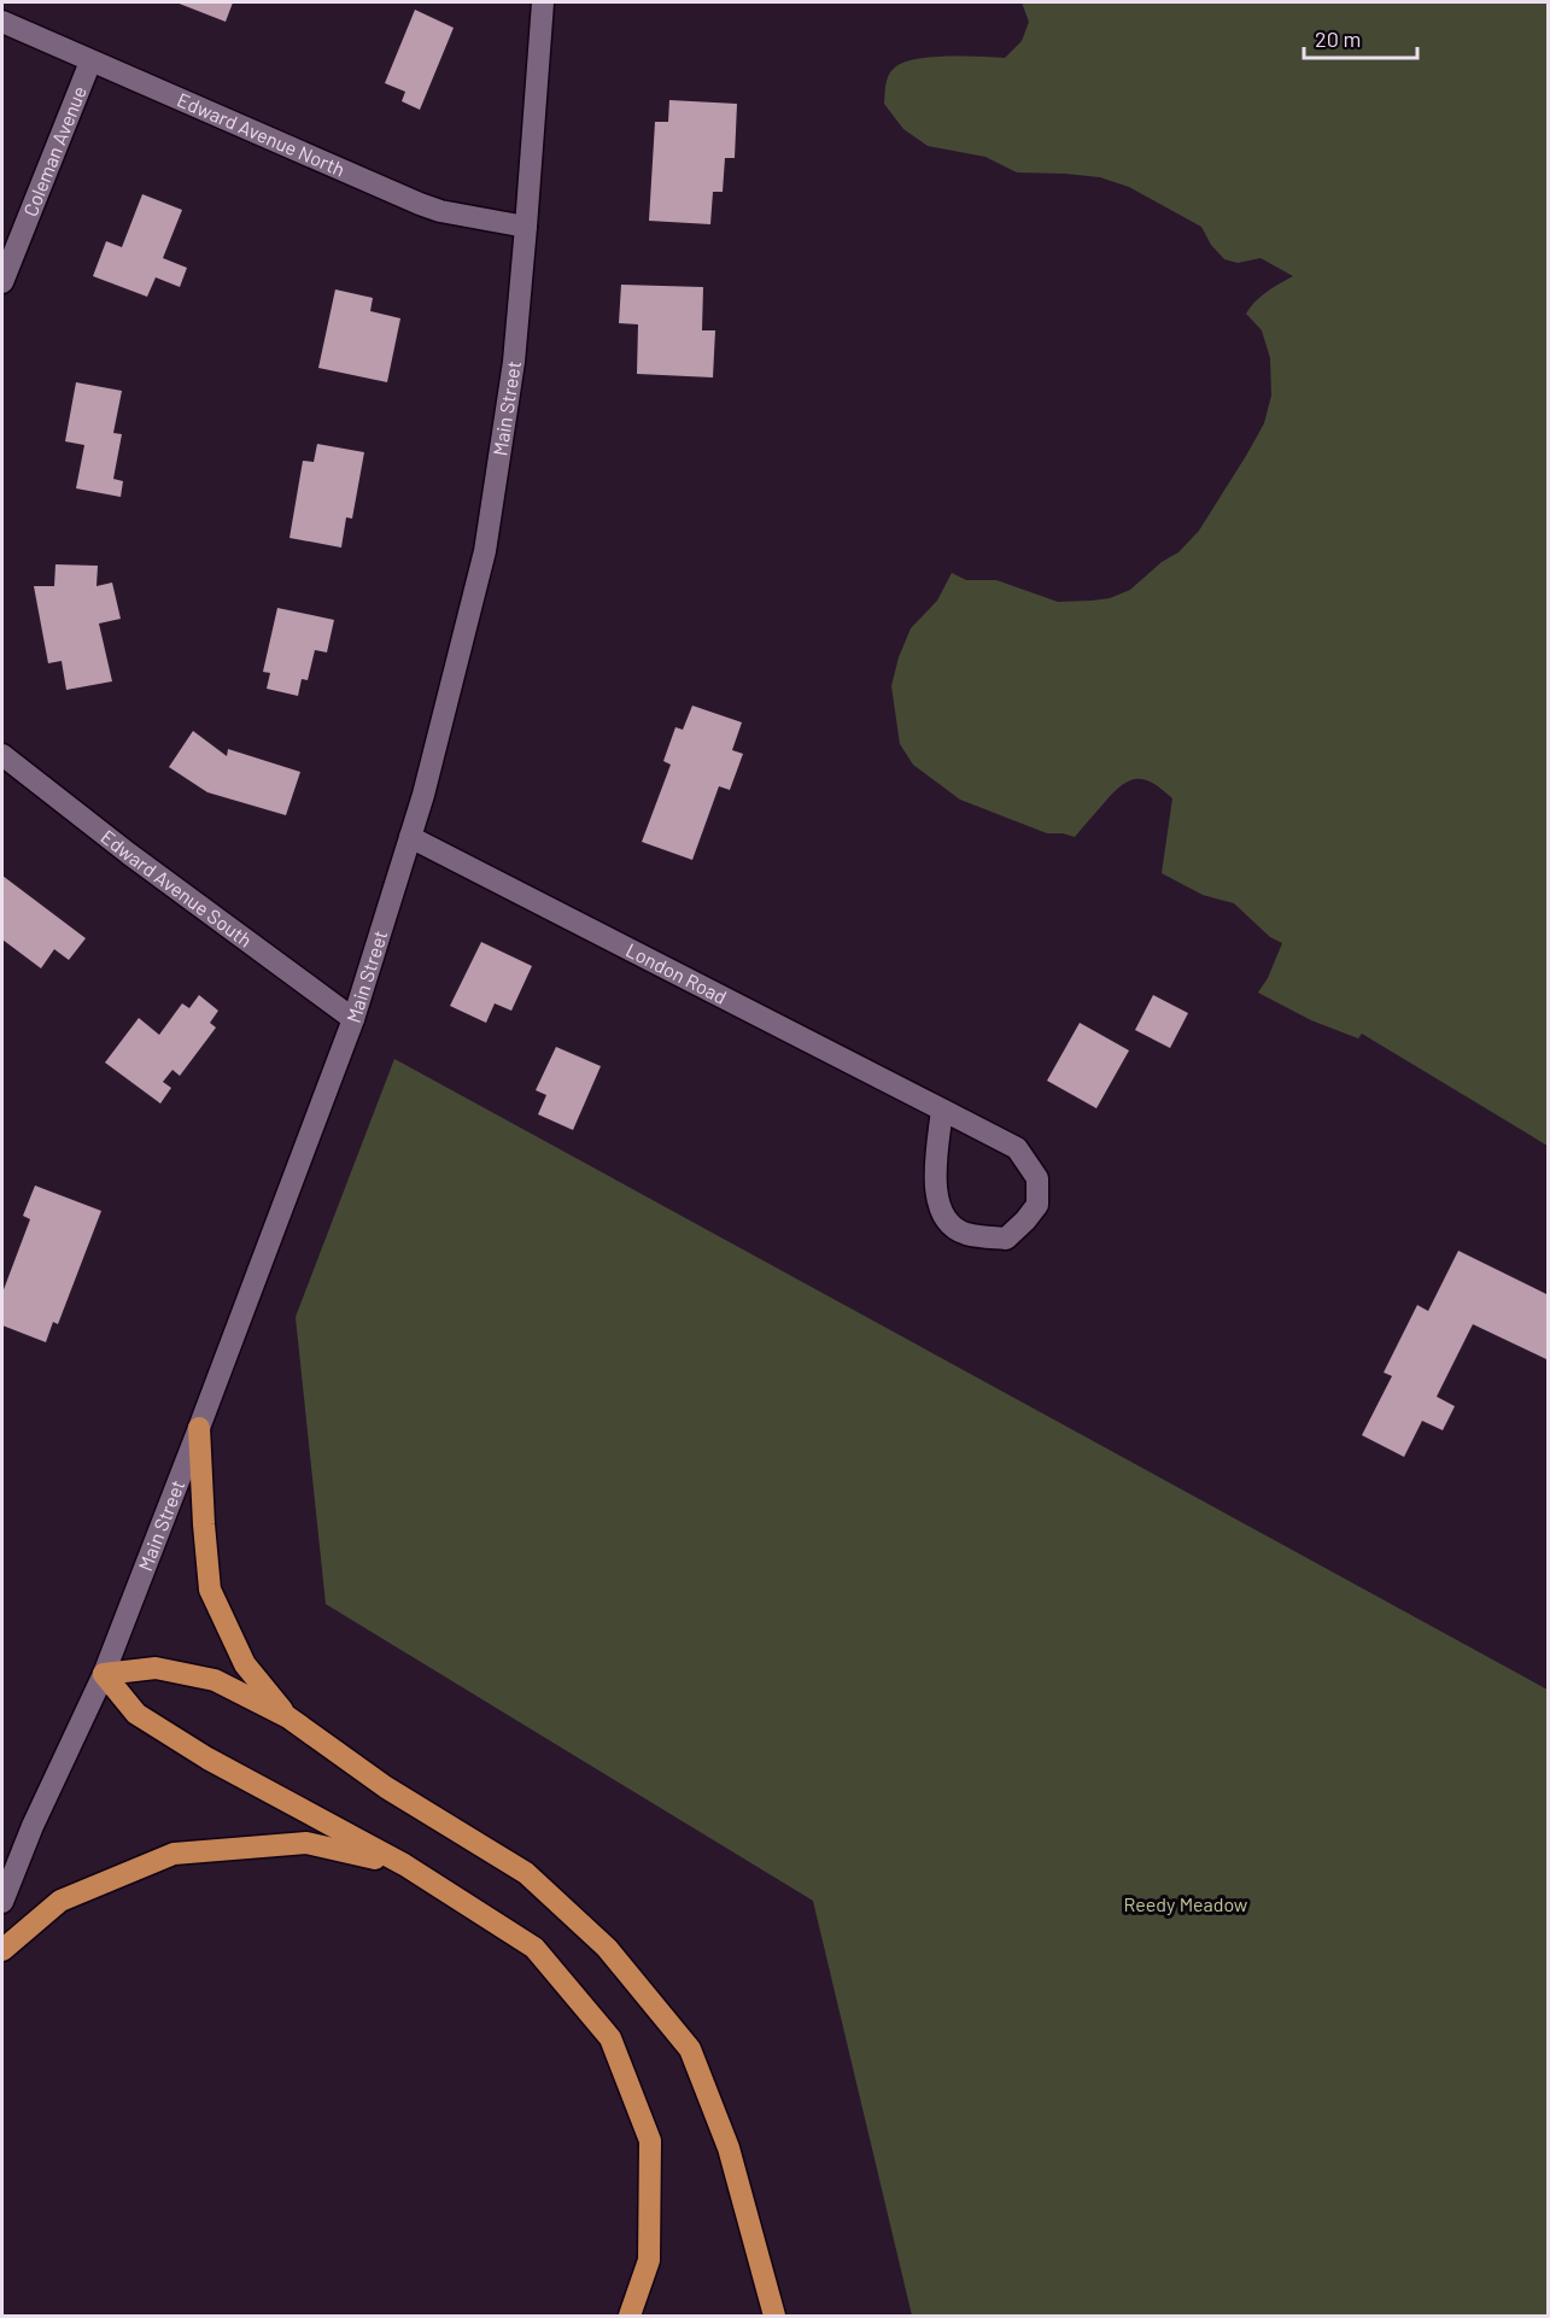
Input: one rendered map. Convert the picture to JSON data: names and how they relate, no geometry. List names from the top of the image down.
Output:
{
  "streets": {
    "street": [
      "Edward Avenue North",
      "Coleman Avenue",
      "Main Street",
      "Edward Avenue South",
      "London Road"
    ]
  },
  "crossings": [
    ["Edward Avenue North", "Coleman Avenue"],
    ["Edward Avenue North", "Main Street"],
    ["Main Street", "Edward Avenue South"],
    ["Main Street", "London Road"]
  ],
  "parks": ["Reedy Meadow"],
  "scale_bar": "20 m"
}
